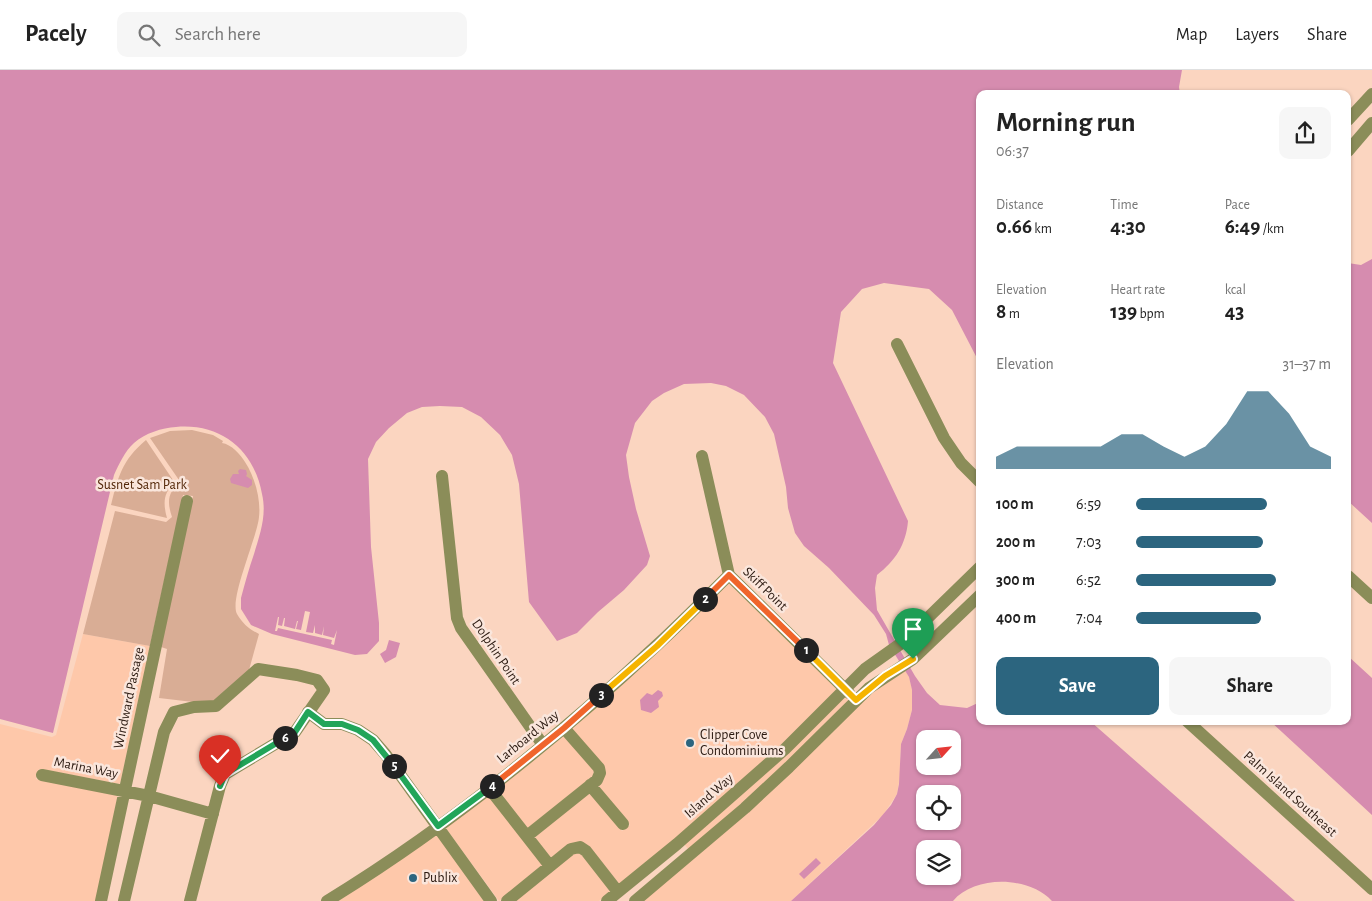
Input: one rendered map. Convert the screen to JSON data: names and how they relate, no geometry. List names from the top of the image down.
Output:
{
  "streets": {
    "street": [
      "Skiff Point",
      "Dolphin Point",
      "Windward Passage",
      "Larboard Way",
      "Marina Way",
      "Palm Island Southeast",
      "Island Way"
    ]
  },
  "crossings": [
    ["Skiff Point", "Larboard Way"],
    ["Skiff Point", "Island Way"],
    ["Dolphin Point", "Larboard Way"],
    ["Windward Passage", "Marina Way"]
  ],
  "parks": ["Susnet Sam Park"],
  "places": ["Clipper Cove Condominiums", "Publix"],
  "north": "top right",
  "page": {
    "header": "Pacely",
    "search": "Search here",
    "nav": ["Map", "Layers", "Share"],
    "heading": ["Morning run", "06:37"],
    "stats": [
      ["Distance", "0.66 km"],
      ["Time", "4:30"],
      ["Pace", "6:49 /km"],
      ["Elevation", "8 m"],
      ["Heart rate", "139 bpm"],
      ["kcal", "43"]
    ],
    "chart": ["Elevation", "31–37 m"],
    "list": [
      {
        "name": "100 m",
        "note": "6:59"
      },
      {
        "name": "200 m",
        "note": "7:03"
      },
      {
        "name": "300 m",
        "note": "6:52"
      },
      {
        "name": "400 m",
        "note": "7:04"
      }
    ],
    "pins": [
      "2",
      "1",
      "3",
      "6",
      "5",
      "4"
    ],
    "buttons": ["Save", "Share"]
  }
}
